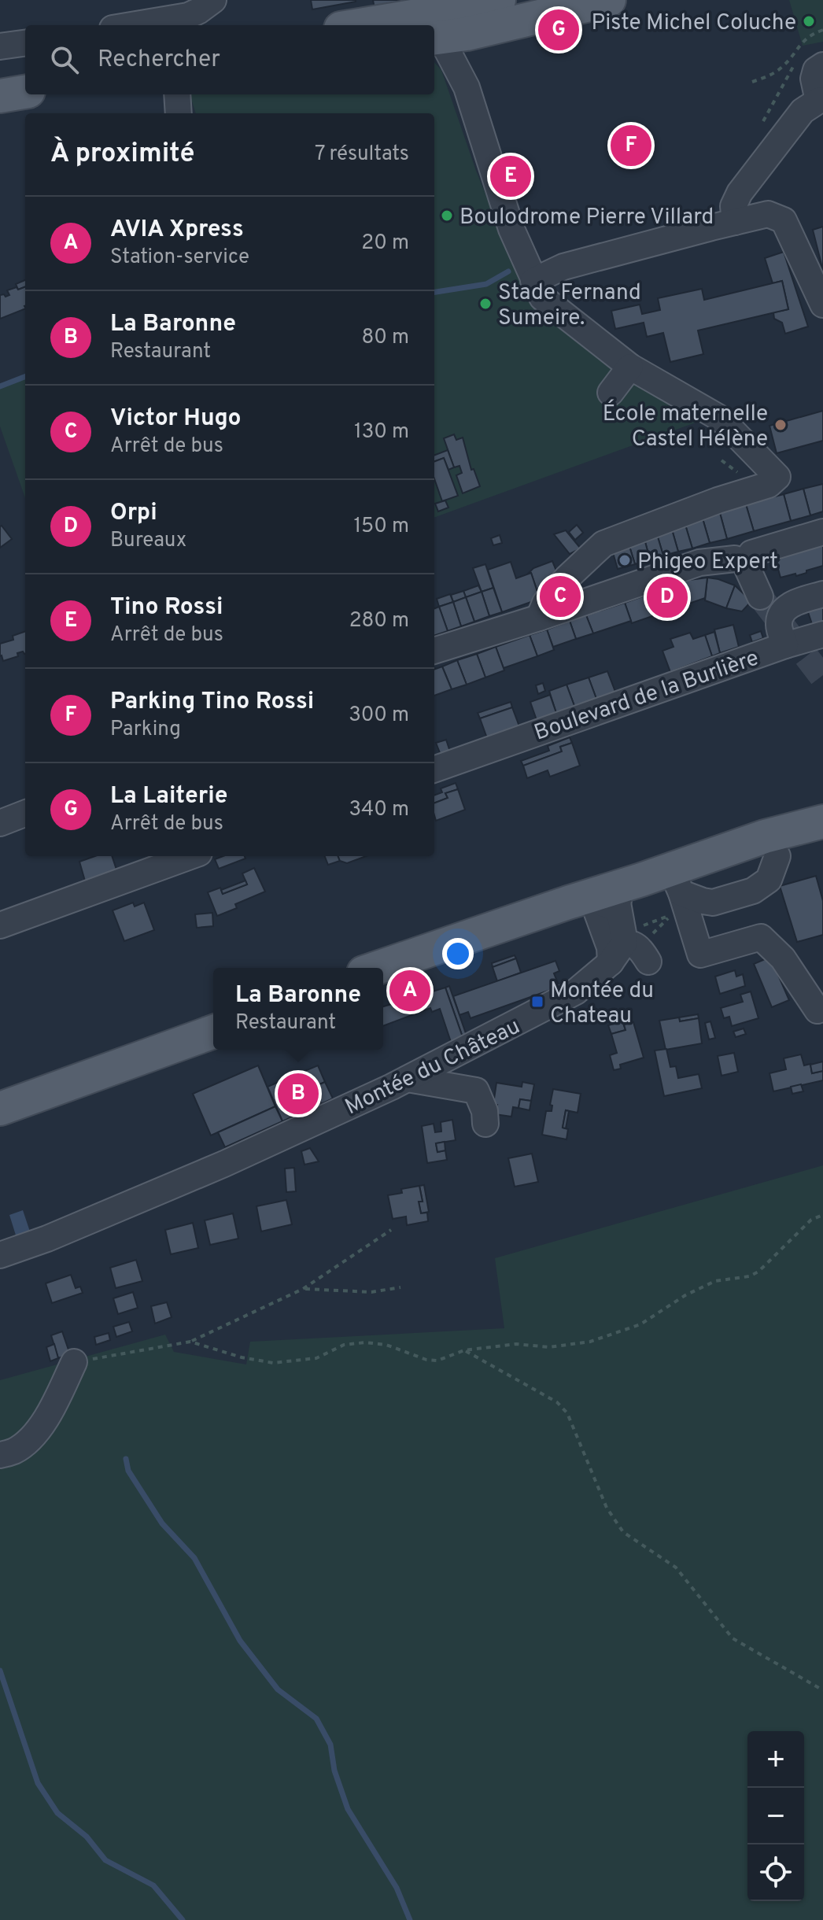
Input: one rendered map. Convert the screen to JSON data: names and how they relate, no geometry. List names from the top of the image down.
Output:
{
  "streets": {
    "street": ["Boulevard de la Burlière", "Montée du Château"]
  },
  "places": {
    "other": [
      "Piste Michel Coluche",
      "Boulodrome Pierre Villard",
      "Stade Fernand Sumeire.",
      "École maternelle Castel Hélène",
      "Phigeo Expert"
    ],
    "transit": ["Montée du Chateau"]
  },
  "page": {
    "pins": [
      "G",
      "F",
      "E",
      "C",
      "D",
      "A",
      "B"
    ],
    "search": "Rechercher",
    "heading": ["À proximité", "7 résultats"],
    "list": [
      {
        "mark": "A",
        "name": "AVIA Xpress",
        "note": "Station-service",
        "value": "20 m"
      },
      {
        "mark": "B",
        "name": "La Baronne",
        "note": "Restaurant",
        "value": "80 m"
      },
      {
        "mark": "C",
        "name": "Victor Hugo",
        "note": "Arrêt de bus",
        "value": "130 m"
      },
      {
        "mark": "D",
        "name": "Orpi",
        "note": "Bureaux",
        "value": "150 m"
      },
      {
        "mark": "E",
        "name": "Tino Rossi",
        "note": "Arrêt de bus",
        "value": "280 m"
      },
      {
        "mark": "F",
        "name": "Parking Tino Rossi",
        "note": "Parking",
        "value": "300 m"
      },
      {
        "mark": "G",
        "name": "La Laiterie",
        "note": "Arrêt de bus",
        "value": "340 m"
      }
    ],
    "popup": ["La Baronne", "Restaurant"],
    "map_buttons": ["+", "−"]
  }
}
